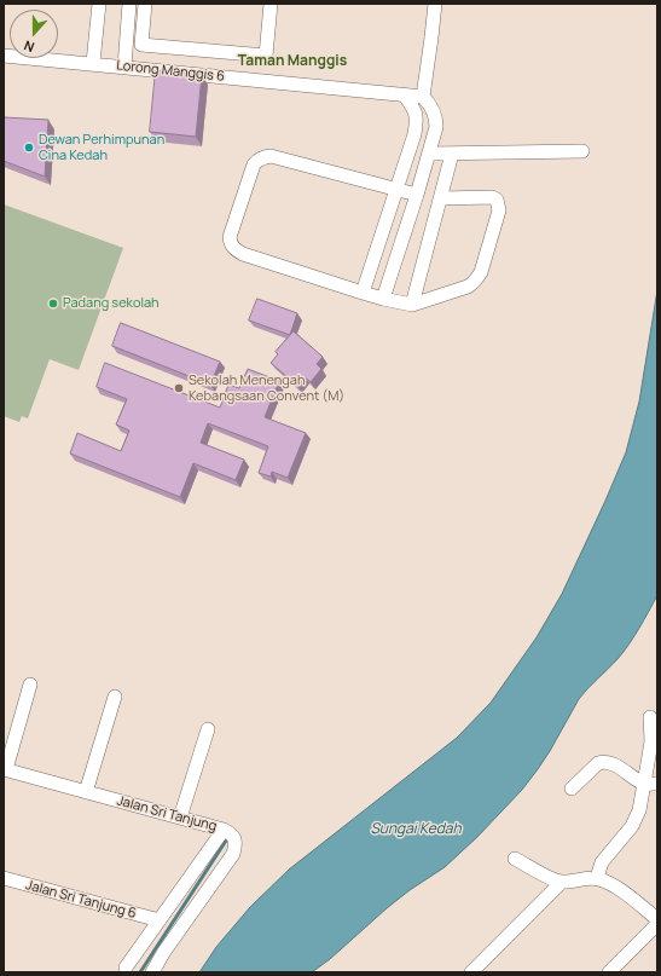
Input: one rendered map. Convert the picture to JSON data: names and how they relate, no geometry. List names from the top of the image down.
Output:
{
  "streets": {
    "street": ["Lorong Manggis 6", "Jalan Sri Tanjung", "Jalan Sri Tanjung 6"]
  },
  "crossings": [
    ["Jalan Sri Tanjung", "Jalan Sri Tanjung 6"]
  ],
  "districts": ["Taman Manggis"],
  "water": ["Sungai Kedah"],
  "places": ["Dewan Perhimpunan Cina Kedah", "Padang sekolah", "Sekolah Menengah Kebangsaan Convent (M)"],
  "north": "bottom"
}
